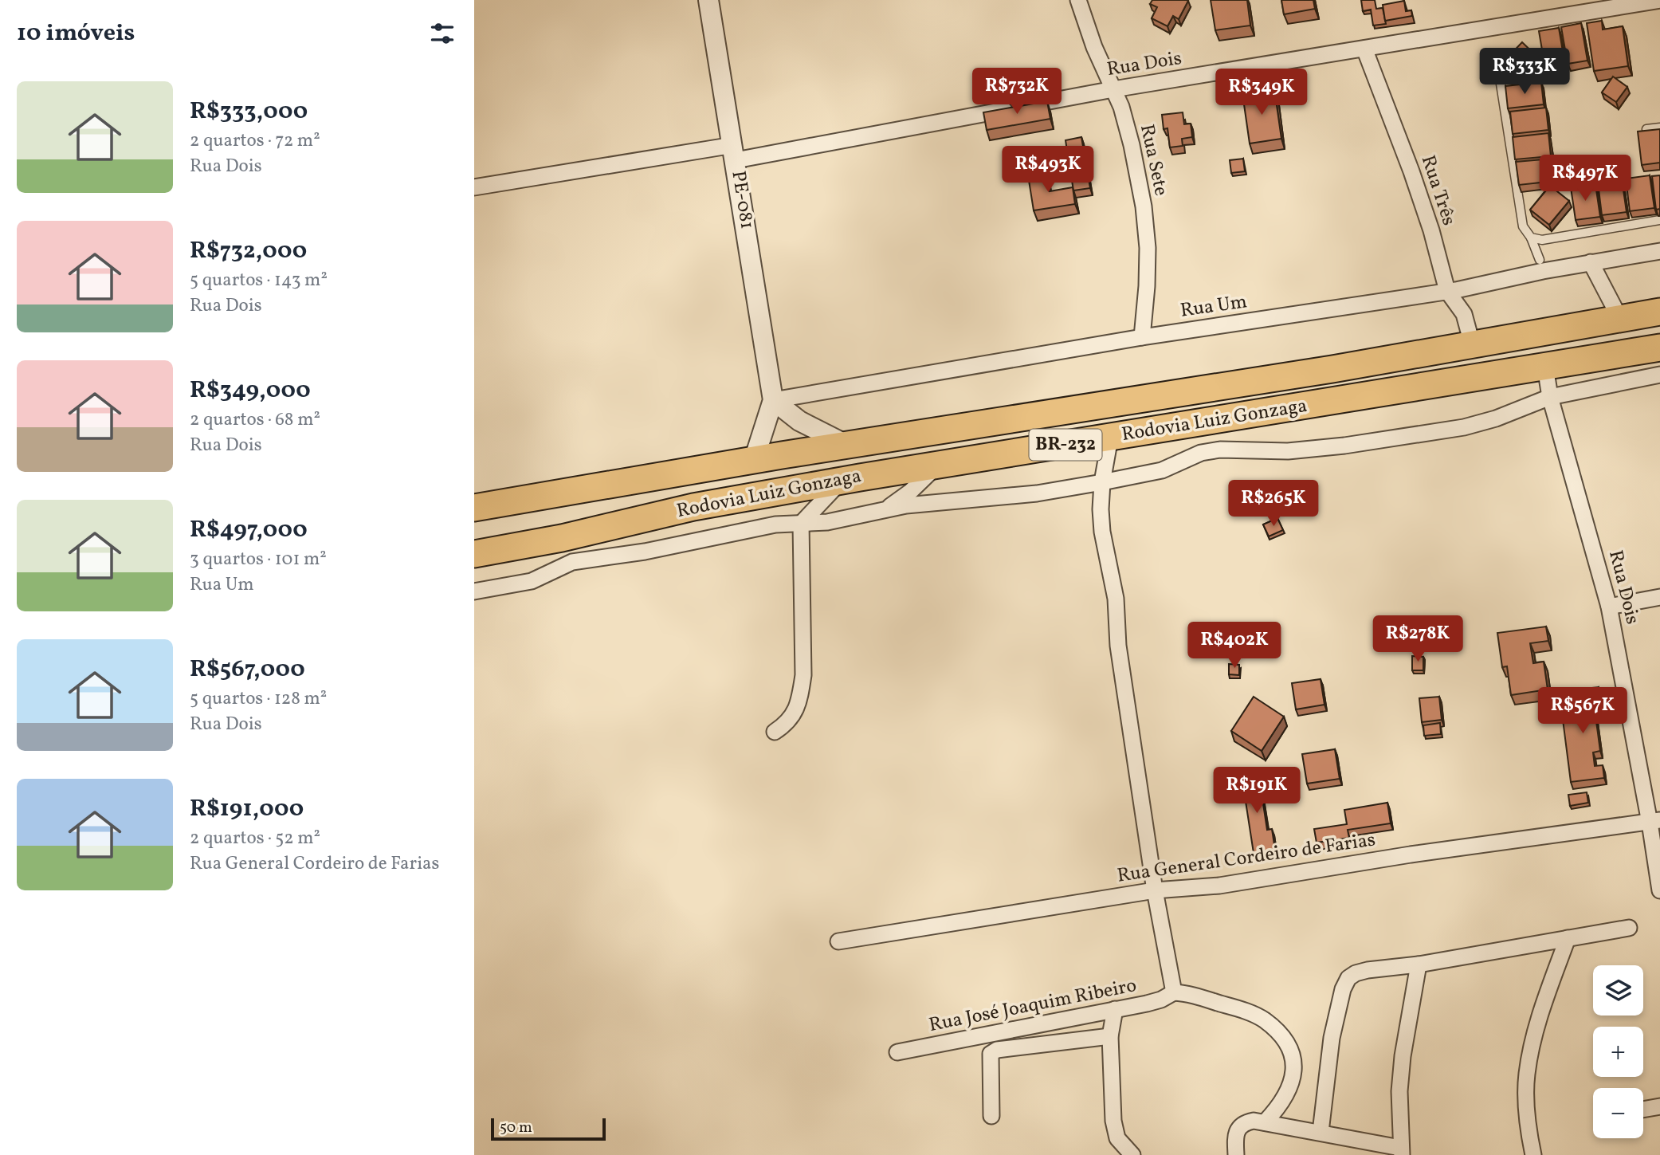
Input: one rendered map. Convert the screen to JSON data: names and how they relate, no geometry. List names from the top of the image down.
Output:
{
  "streets": {
    "highway": ["Rodovia Luiz Gonzaga", "BR-232"],
    "street": [
      "Rua Dois",
      "Rua Sete",
      "Rua Três",
      "PE-081",
      "Rua Um",
      "Rua General Cordeiro de Farias",
      "Rua José Joaquim Ribeiro"
    ]
  },
  "crossings": [
    ["Rua Dois", "Rua Sete"],
    ["Rua Dois", "Rua Três"],
    ["Rua Dois", "PE-081"],
    ["Rua Dois", "Rodovia Luiz Gonzaga"],
    ["Rua Dois", "Rua General Cordeiro de Farias"],
    ["Rua Sete", "Rua Um"],
    ["Rua Três", "Rua Um"],
    ["Rua Três", "Rodovia Luiz Gonzaga"],
    ["PE-081", "Rua Um"]
  ],
  "scale_bar": "50 m",
  "page": {
    "heading": "10 imóveis",
    "price": [
      "R$333K",
      "R$732K",
      "R$349K",
      "R$493K",
      "R$497K",
      "R$265K",
      "R$278K",
      "R$402K",
      "R$567K",
      "R$191K"
    ],
    "list": [
      {
        "name": "R$333,000",
        "note": "2 quartos · 72 m² · Rua Dois"
      },
      {
        "name": "R$732,000",
        "note": "5 quartos · 143 m² · Rua Dois"
      },
      {
        "name": "R$349,000",
        "note": "2 quartos · 68 m² · Rua Dois"
      },
      {
        "name": "R$497,000",
        "note": "3 quartos · 101 m² · Rua Um"
      },
      {
        "name": "R$567,000",
        "note": "5 quartos · 128 m² · Rua Dois"
      },
      {
        "name": "R$191,000",
        "note": "2 quartos · 52 m² · Rua General Cordeiro de Farias"
      }
    ],
    "map_buttons": ["+", "−"],
    "scale": "50 m"
  }
}
